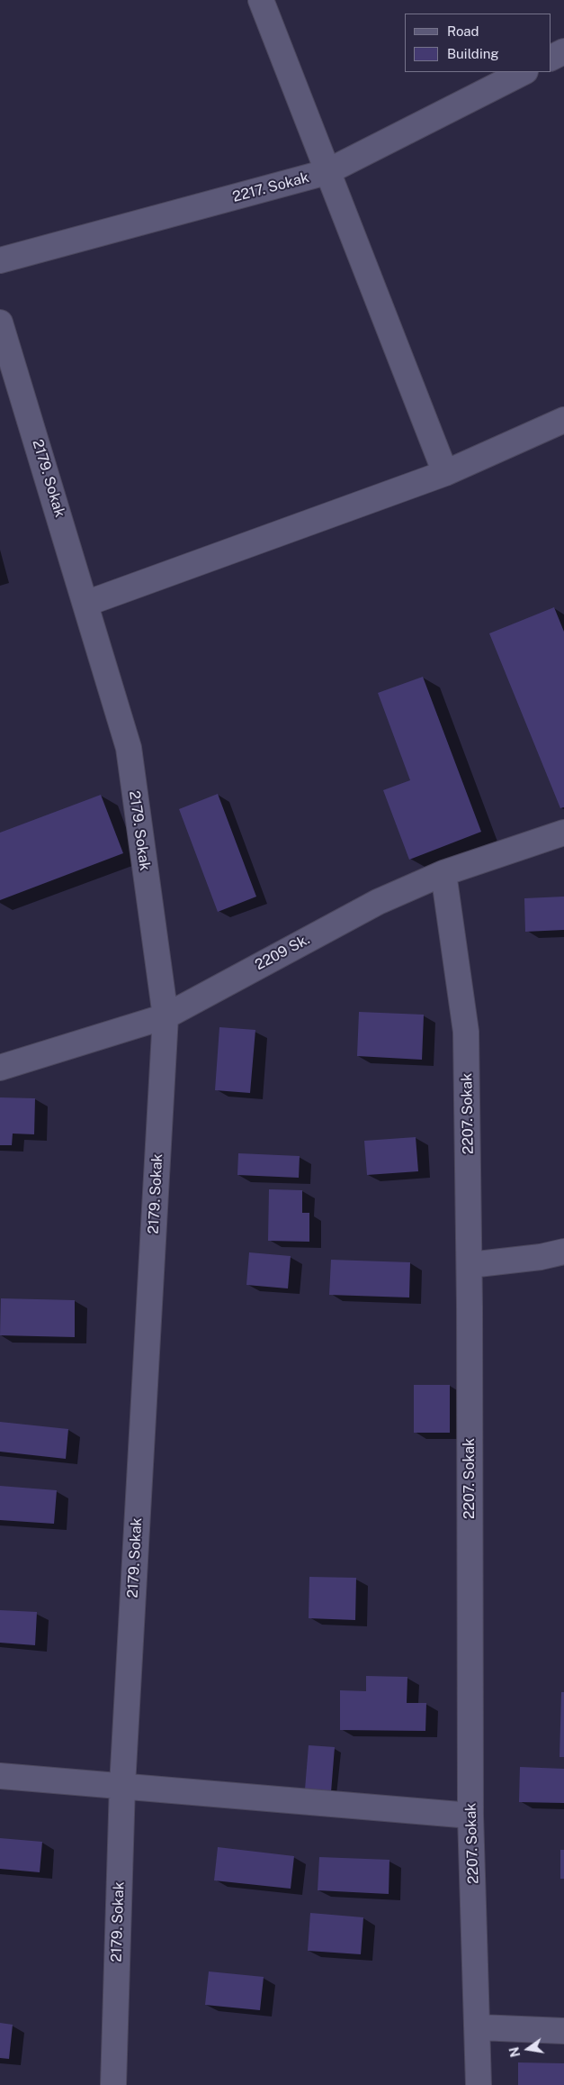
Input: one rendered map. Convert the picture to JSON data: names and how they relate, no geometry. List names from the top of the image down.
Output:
{
  "streets": {
    "street": [
      "2217. Sokak",
      "2179. Sokak",
      "2209 Sk.",
      "2207. Sokak"
    ]
  },
  "crossings": [
    ["2179. Sokak", "2209 Sk."],
    ["2209 Sk.", "2207. Sokak"]
  ],
  "legend": ["Road", "Building"],
  "north": "left"
}
